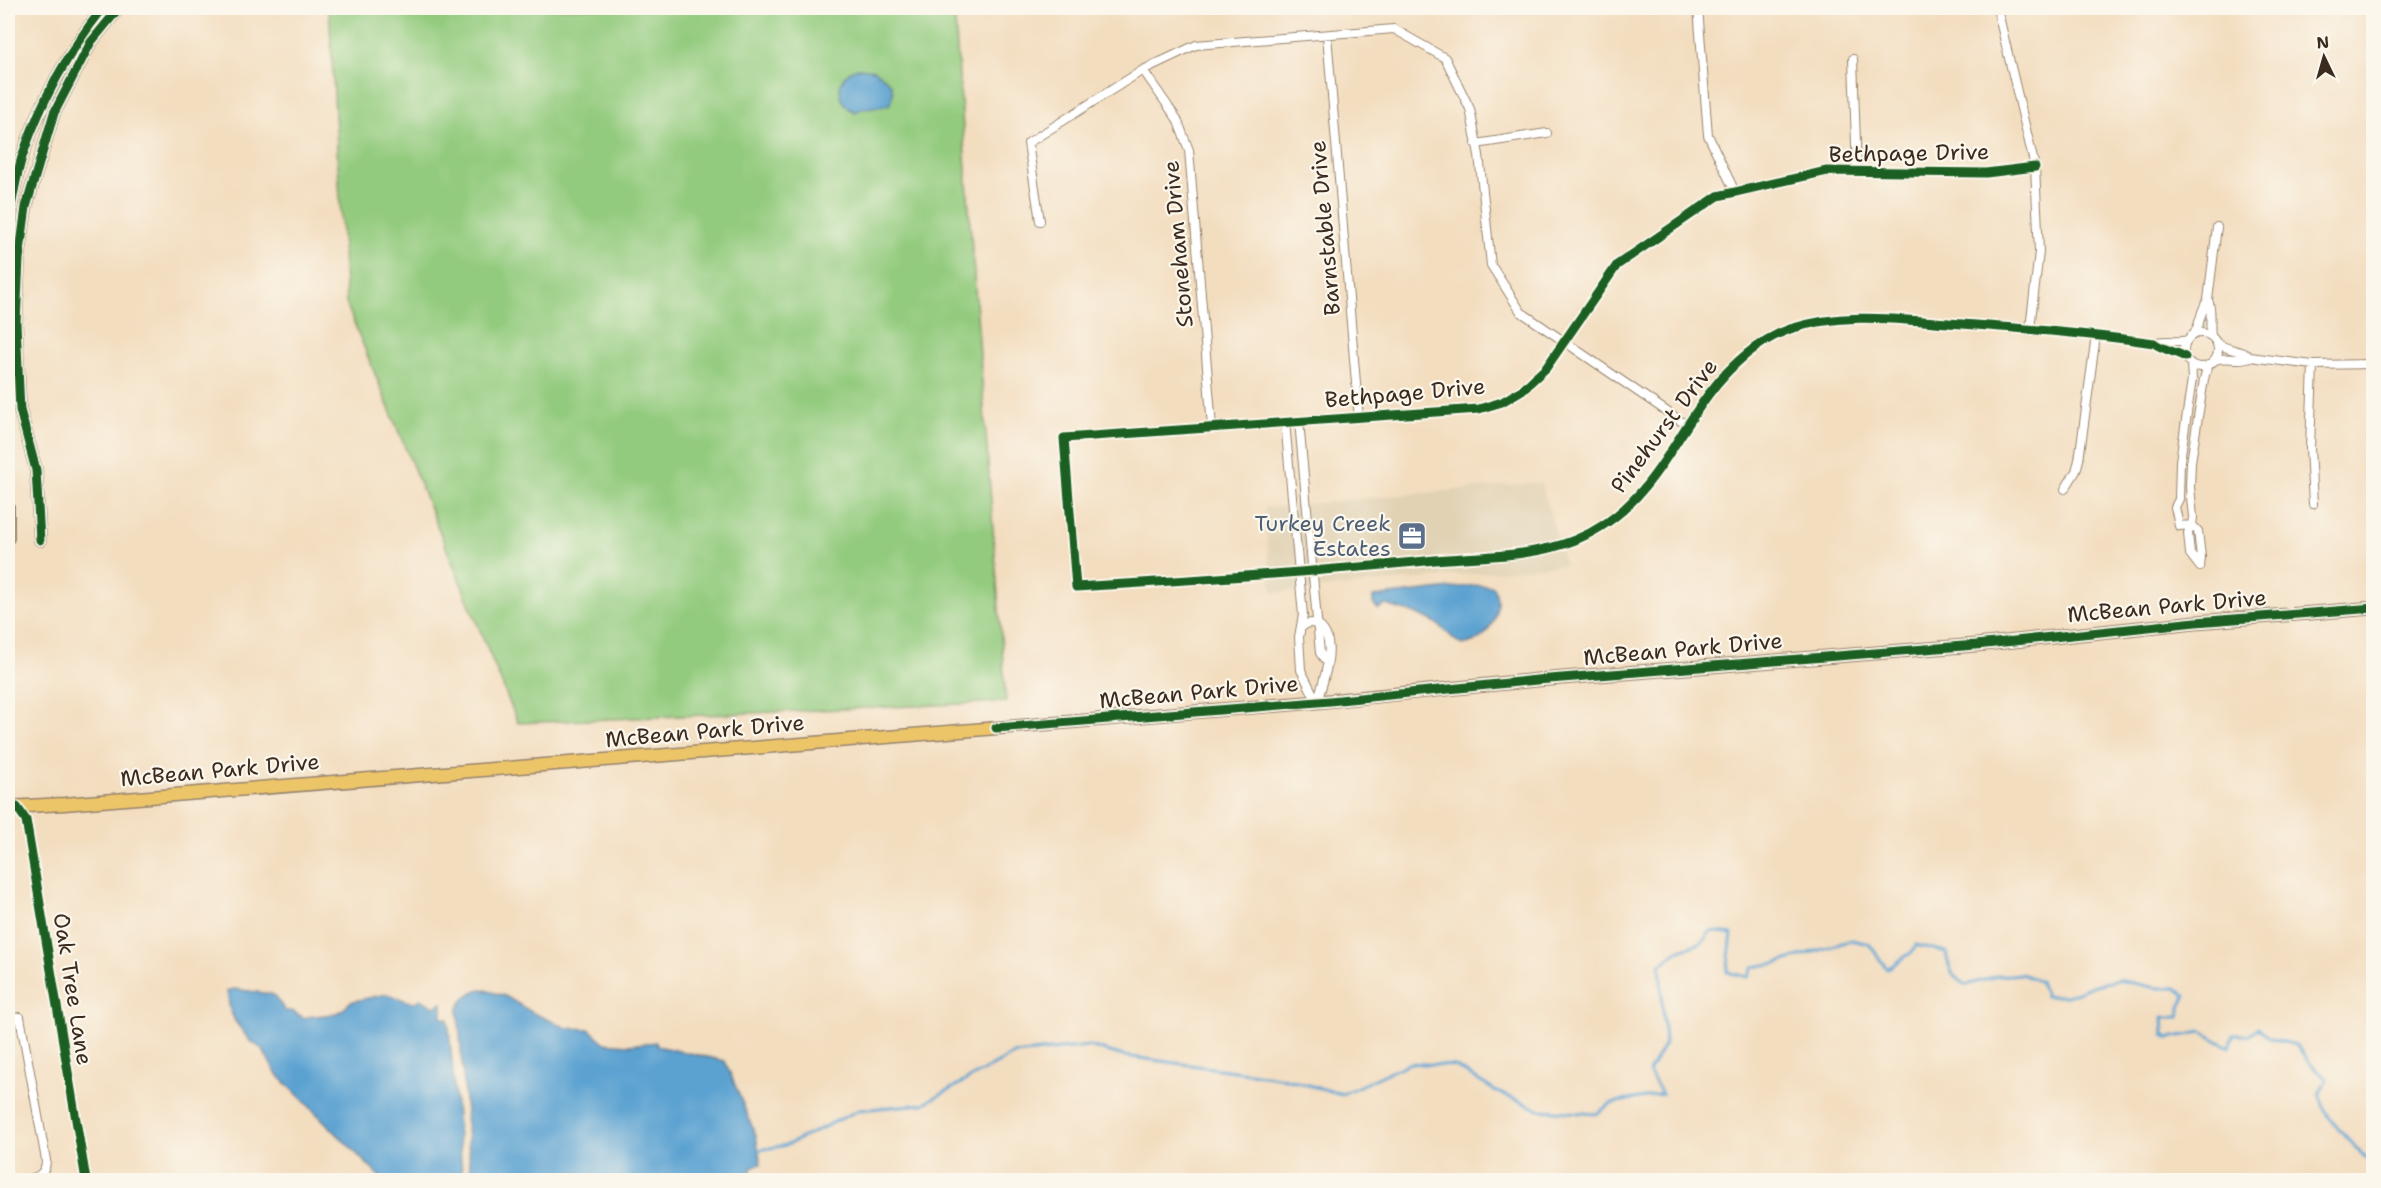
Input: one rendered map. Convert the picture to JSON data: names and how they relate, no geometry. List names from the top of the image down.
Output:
{
  "streets": {
    "main road": ["McBean Park Drive"],
    "street": [
      "Bethpage Drive",
      "Barnstable Drive",
      "Stoneham Drive",
      "Pinehurst Drive",
      "Oak Tree Lane"
    ]
  },
  "crossings": [
    ["Bethpage Drive", "Barnstable Drive"],
    ["Bethpage Drive", "Stoneham Drive"],
    ["Bethpage Drive", "Pinehurst Drive"],
    ["Stoneham Drive", "Pinehurst Drive"],
    ["McBean Park Drive", "Oak Tree Lane"]
  ],
  "places": {
    "office": ["Turkey Creek Estates"]
  },
  "north": "top"
}
